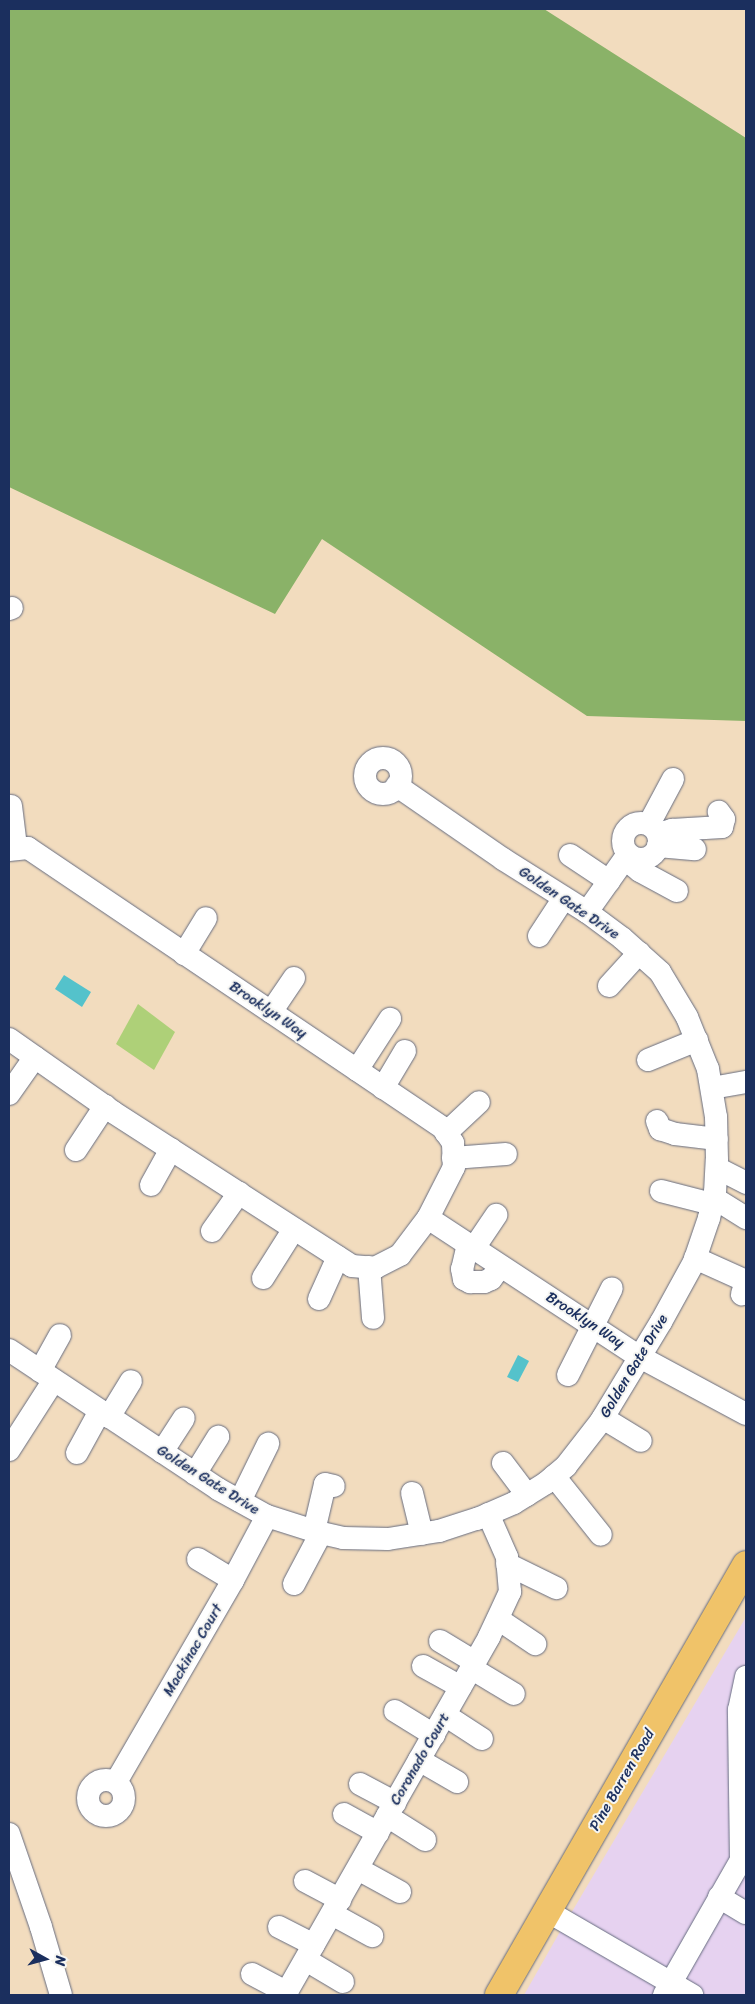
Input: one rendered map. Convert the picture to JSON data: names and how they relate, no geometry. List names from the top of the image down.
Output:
{
  "streets": {
    "main road": ["Pine Barren Road"],
    "street": [
      "Golden Gate Drive",
      "Brooklyn Way",
      "Mackinac Court",
      "Coronado Court"
    ]
  },
  "crossings": [
    ["Golden Gate Drive", "Brooklyn Way"],
    ["Golden Gate Drive", "Mackinac Court"],
    ["Golden Gate Drive", "Coronado Court"]
  ],
  "north": "right"
}
